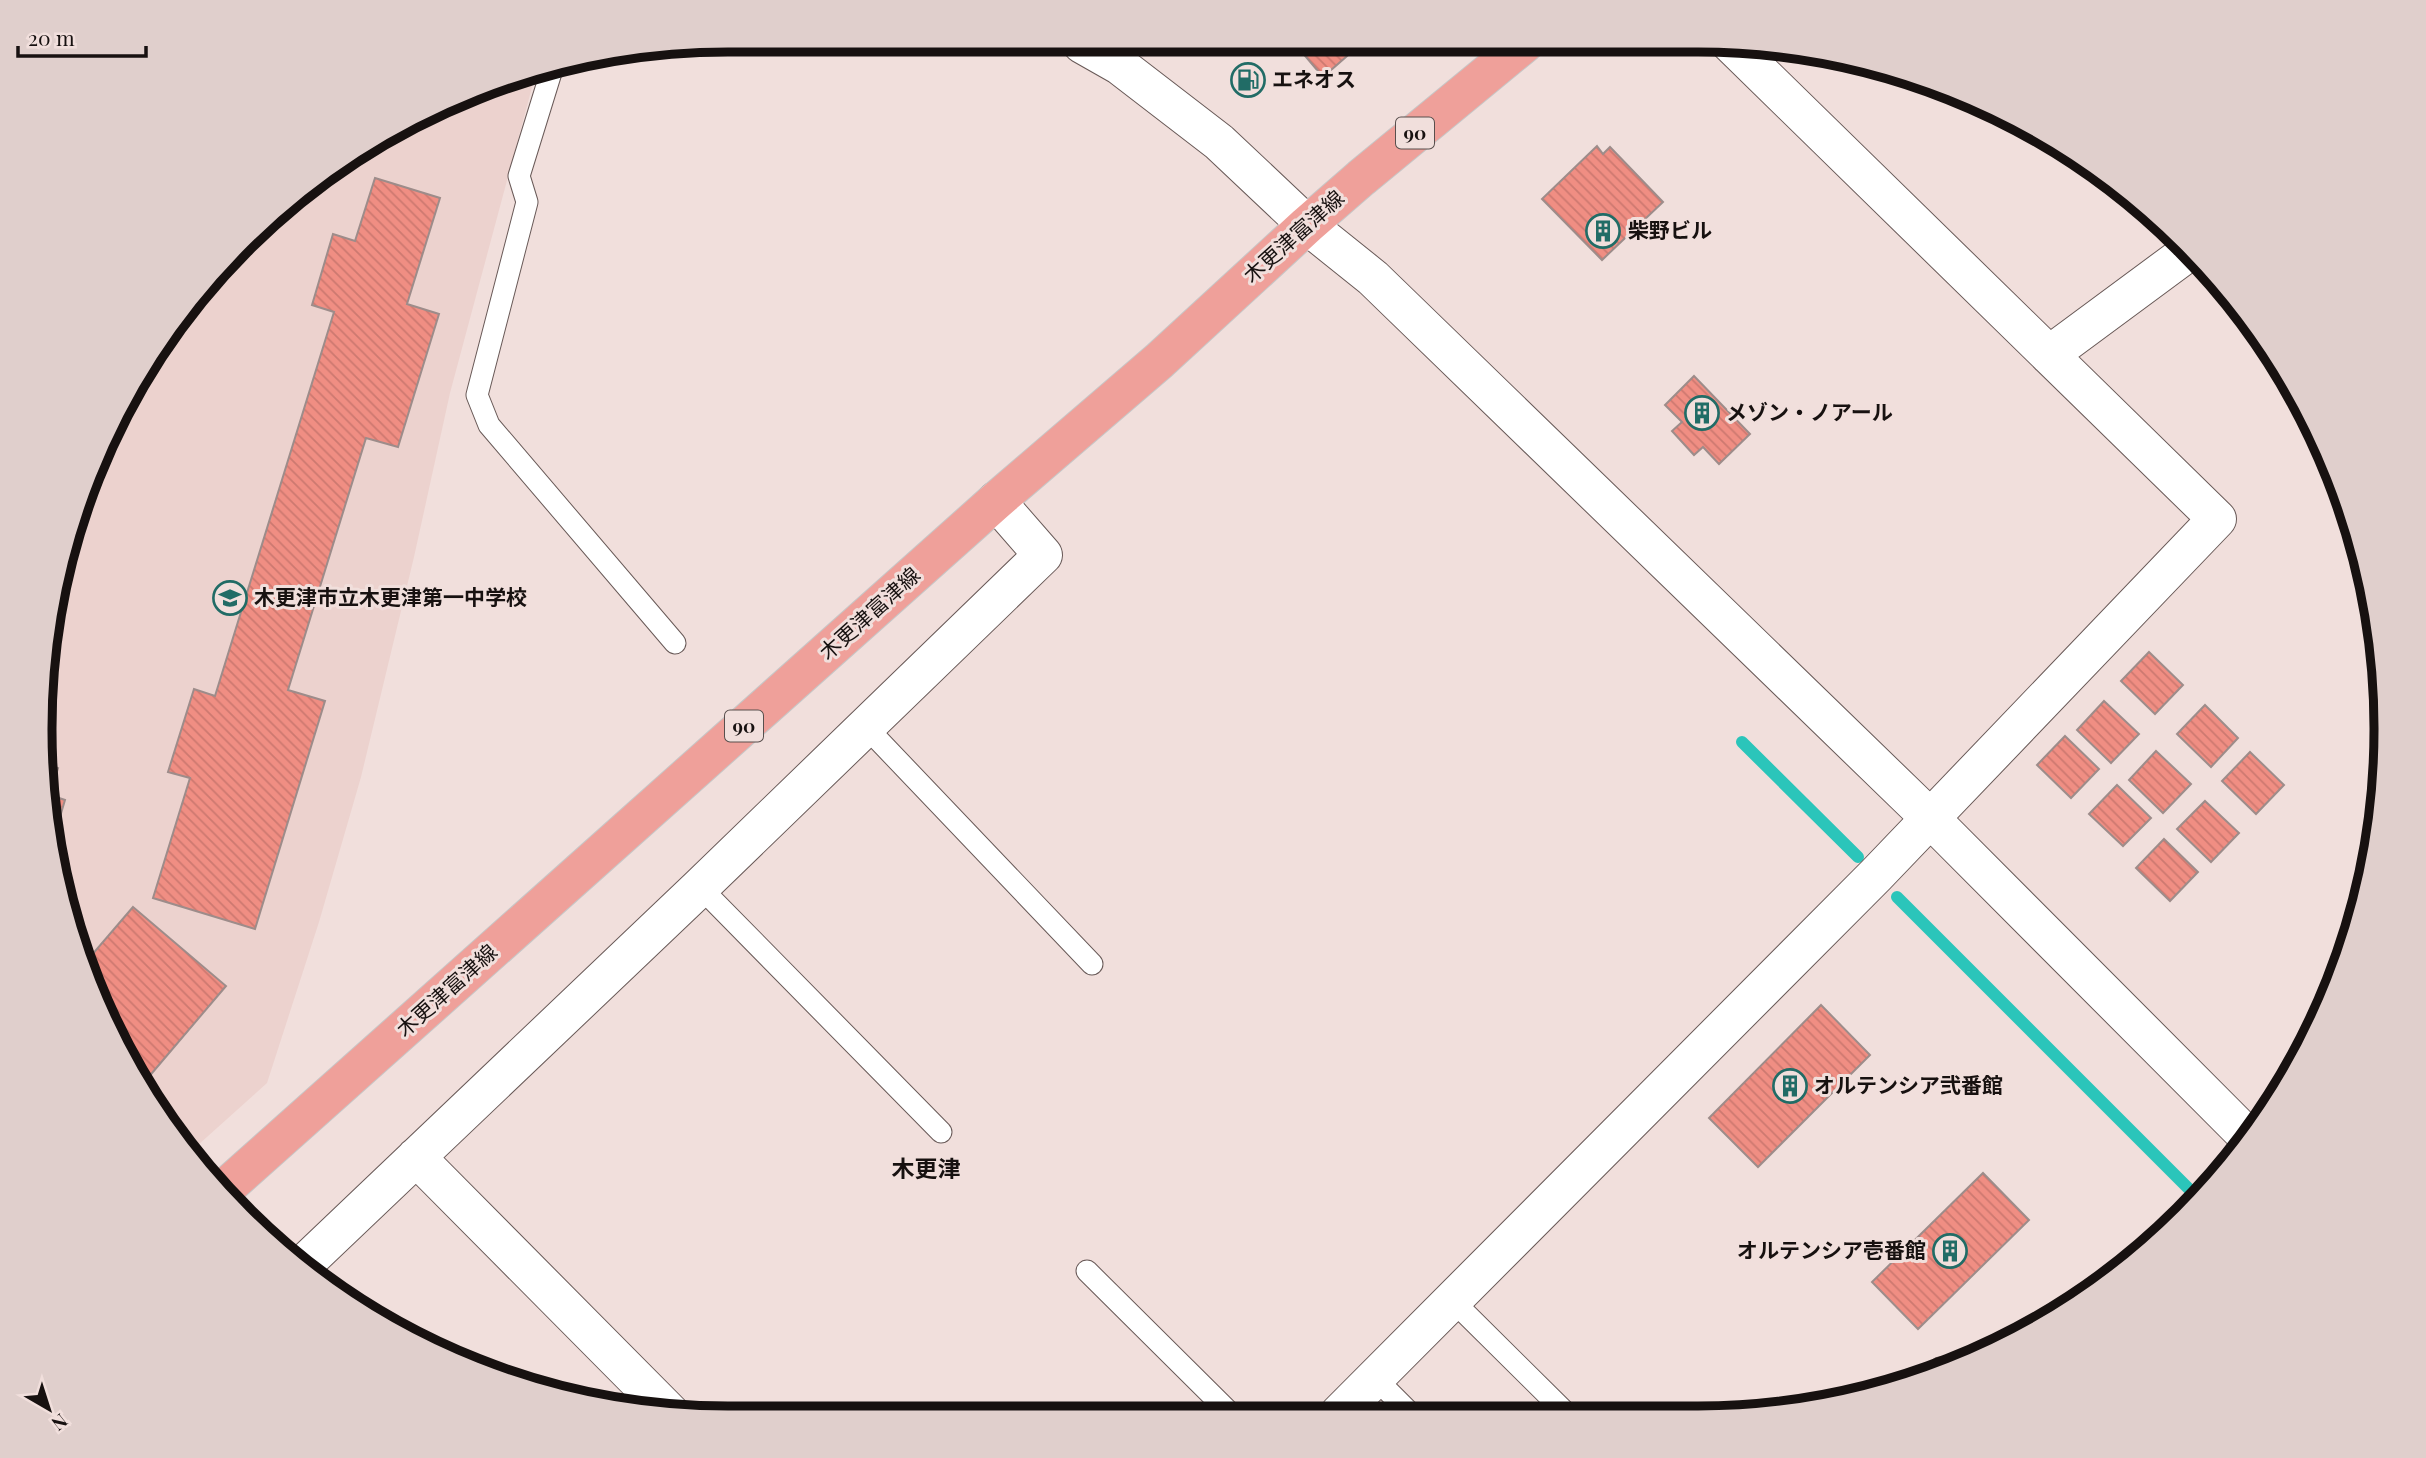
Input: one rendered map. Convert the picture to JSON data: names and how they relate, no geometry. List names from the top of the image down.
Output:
{
  "streets": {
    "main road": ["90", "木更津富津線"]
  },
  "districts": ["木更津"],
  "places": {
    "fuel station": ["エネオス"],
    "building": [
      "柴野ビル",
      "メゾン・ノアール",
      "オルテンシア弐番館",
      "オルテンシア壱番館"
    ],
    "school or university": ["木更津市立木更津第一中学校"]
  },
  "scale_bar": "20 m",
  "north": "bottom right"
}
